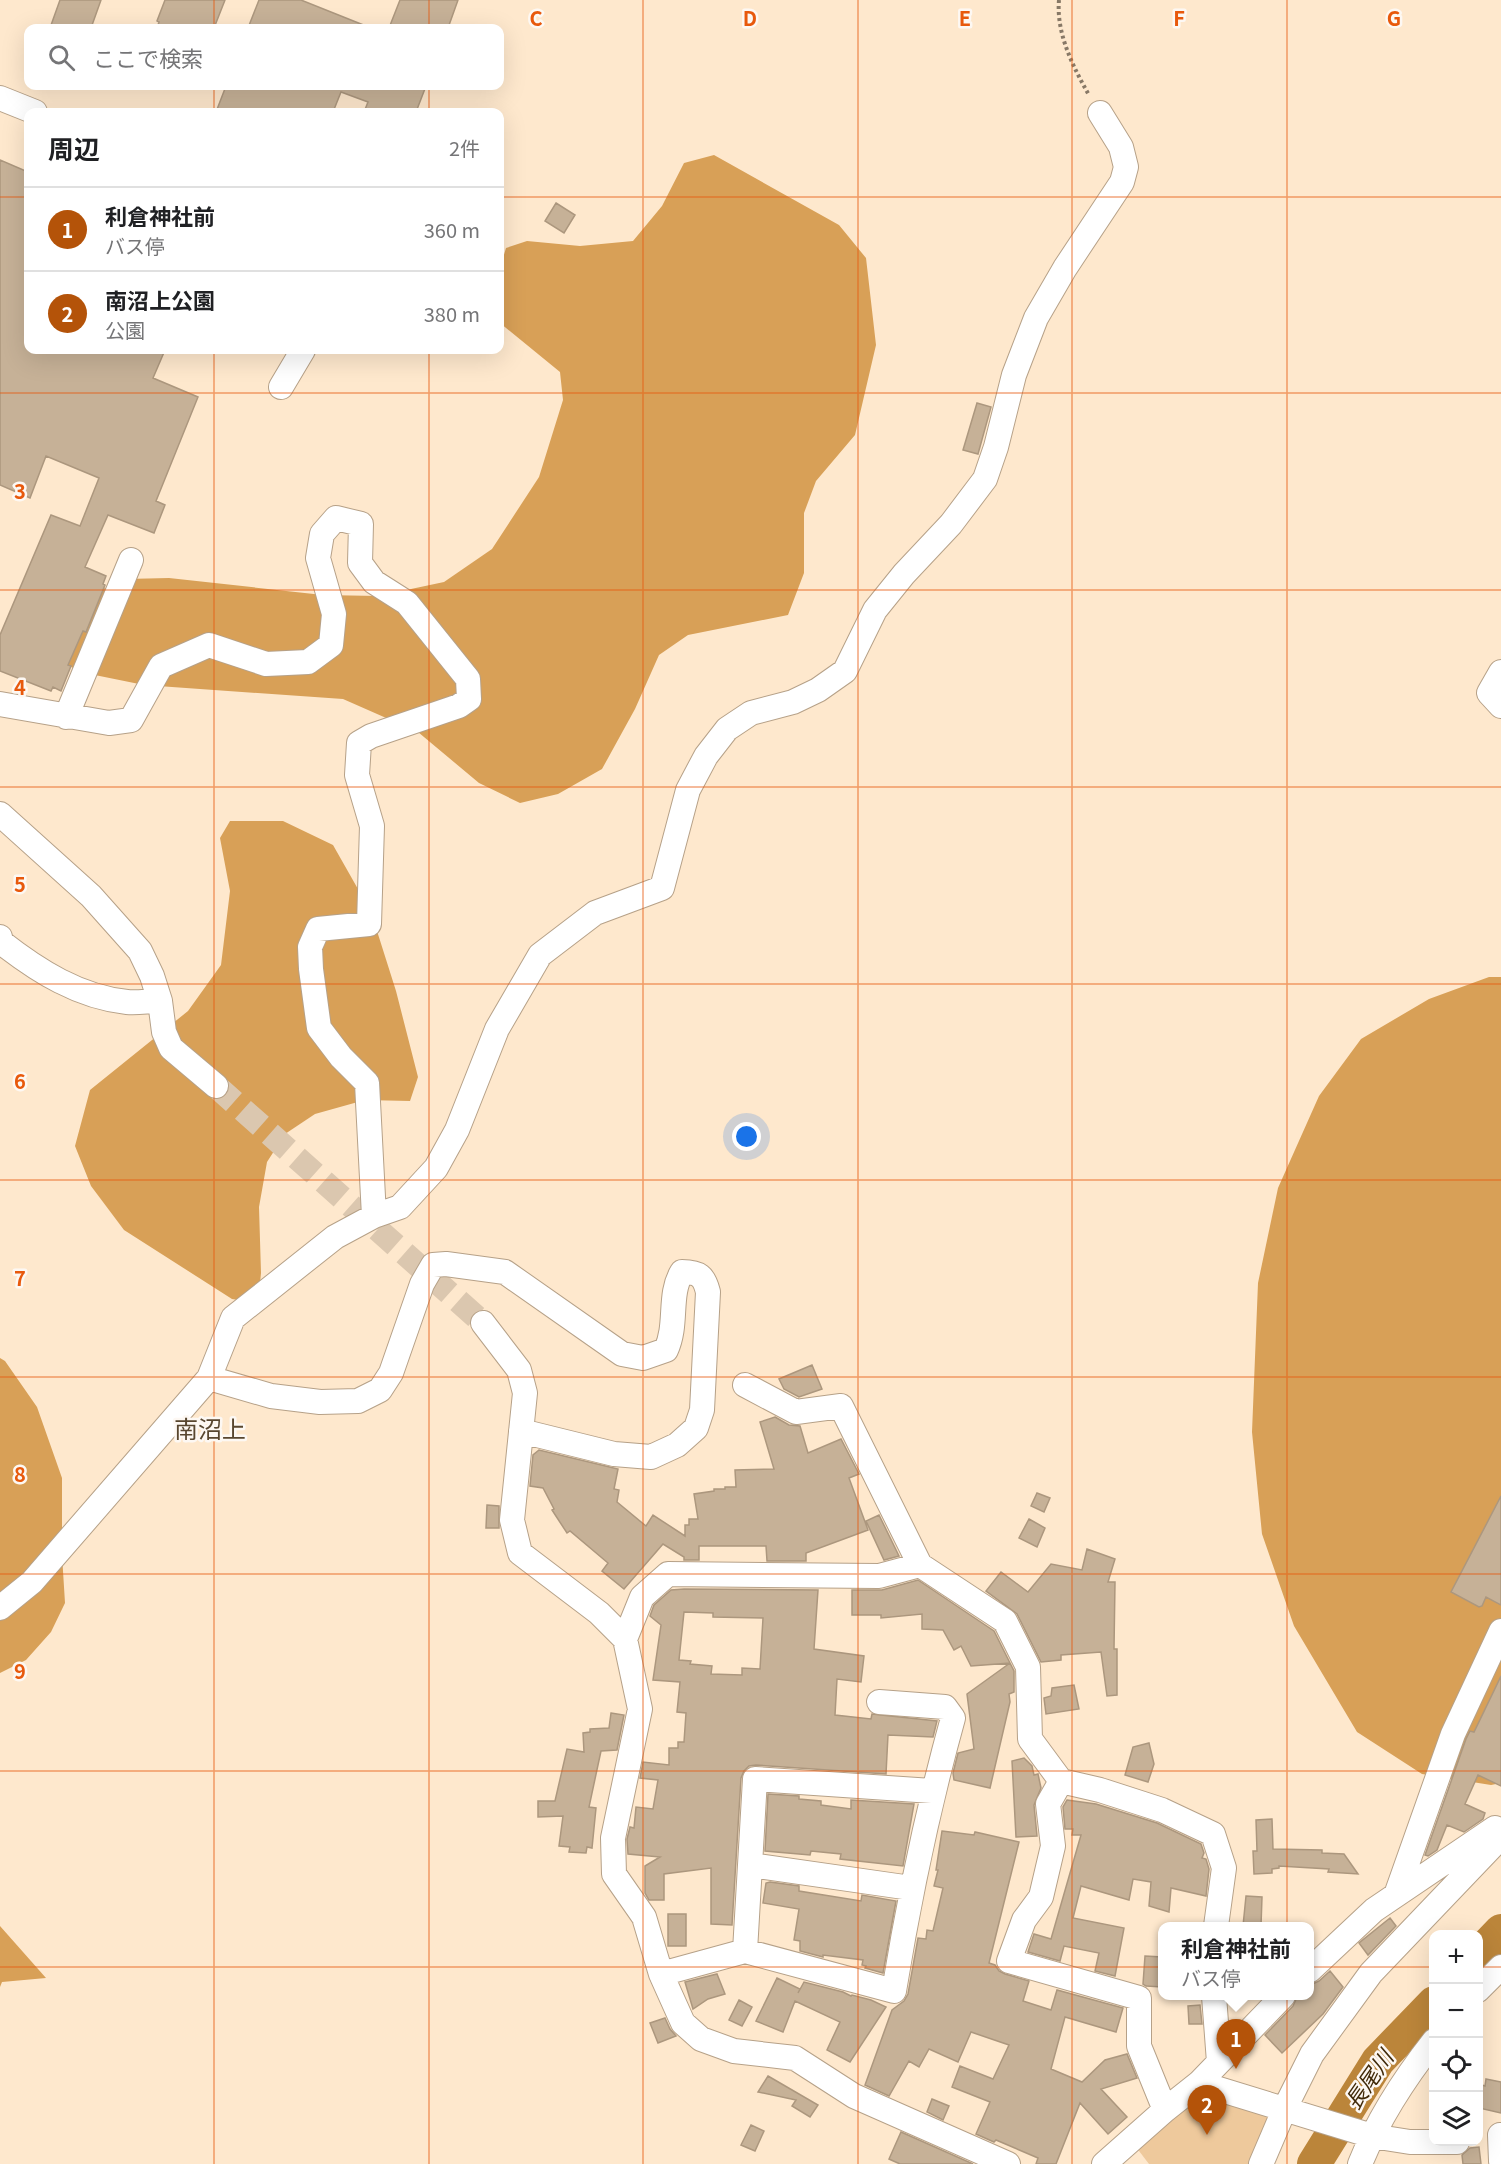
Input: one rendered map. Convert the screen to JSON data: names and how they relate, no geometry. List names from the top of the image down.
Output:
{
  "districts": ["南沼上"],
  "water": ["長尾川"],
  "page": {
    "search": "ここで検索",
    "heading": ["周辺", "2件"],
    "list": [
      {
        "mark": "1",
        "name": "利倉神社前",
        "note": "バス停",
        "value": "360 m"
      },
      {
        "mark": "2",
        "name": "南沼上公園",
        "note": "公園",
        "value": "380 m"
      }
    ],
    "popup": ["利倉神社前", "バス停"],
    "map_buttons": ["+", "−"],
    "pins": ["1", "2"]
  },
  "grid": {
    "columns": [
      "C",
      "D",
      "E",
      "F",
      "G"
    ],
    "rows": [
      "3",
      "4",
      "5",
      "6",
      "7",
      "8",
      "9"
    ]
  }
}
